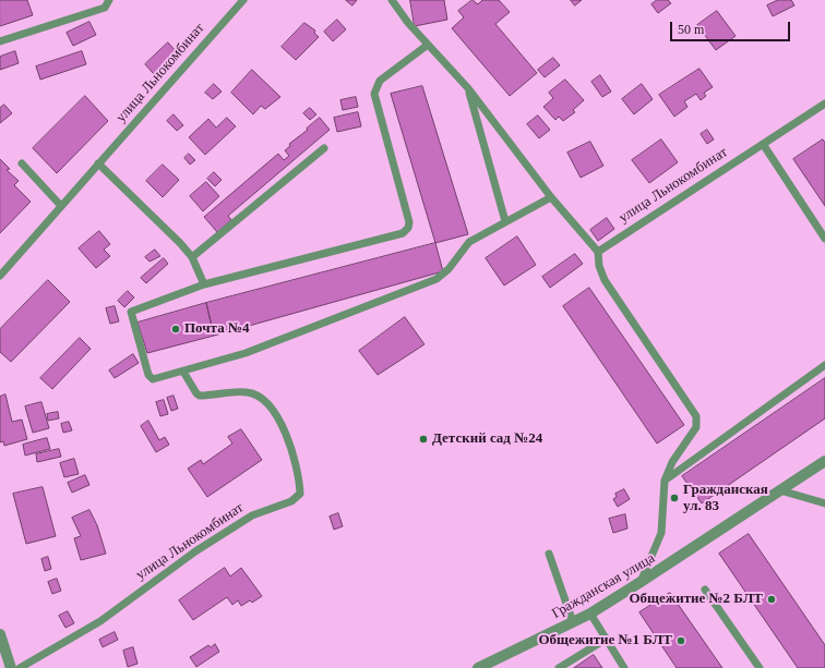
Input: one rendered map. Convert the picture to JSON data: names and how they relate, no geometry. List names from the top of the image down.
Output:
{
  "streets": {
    "street": ["Гражданская улица"],
    "lane": ["улица Льнокомбинат"]
  },
  "places": [
    "Почта №4",
    "Детский сад №24",
    "Гражданская ул. 83",
    "Общежитие №2 БЛТ",
    "Общежитие №1 БЛТ"
  ],
  "scale_bar": "50 m"
}
